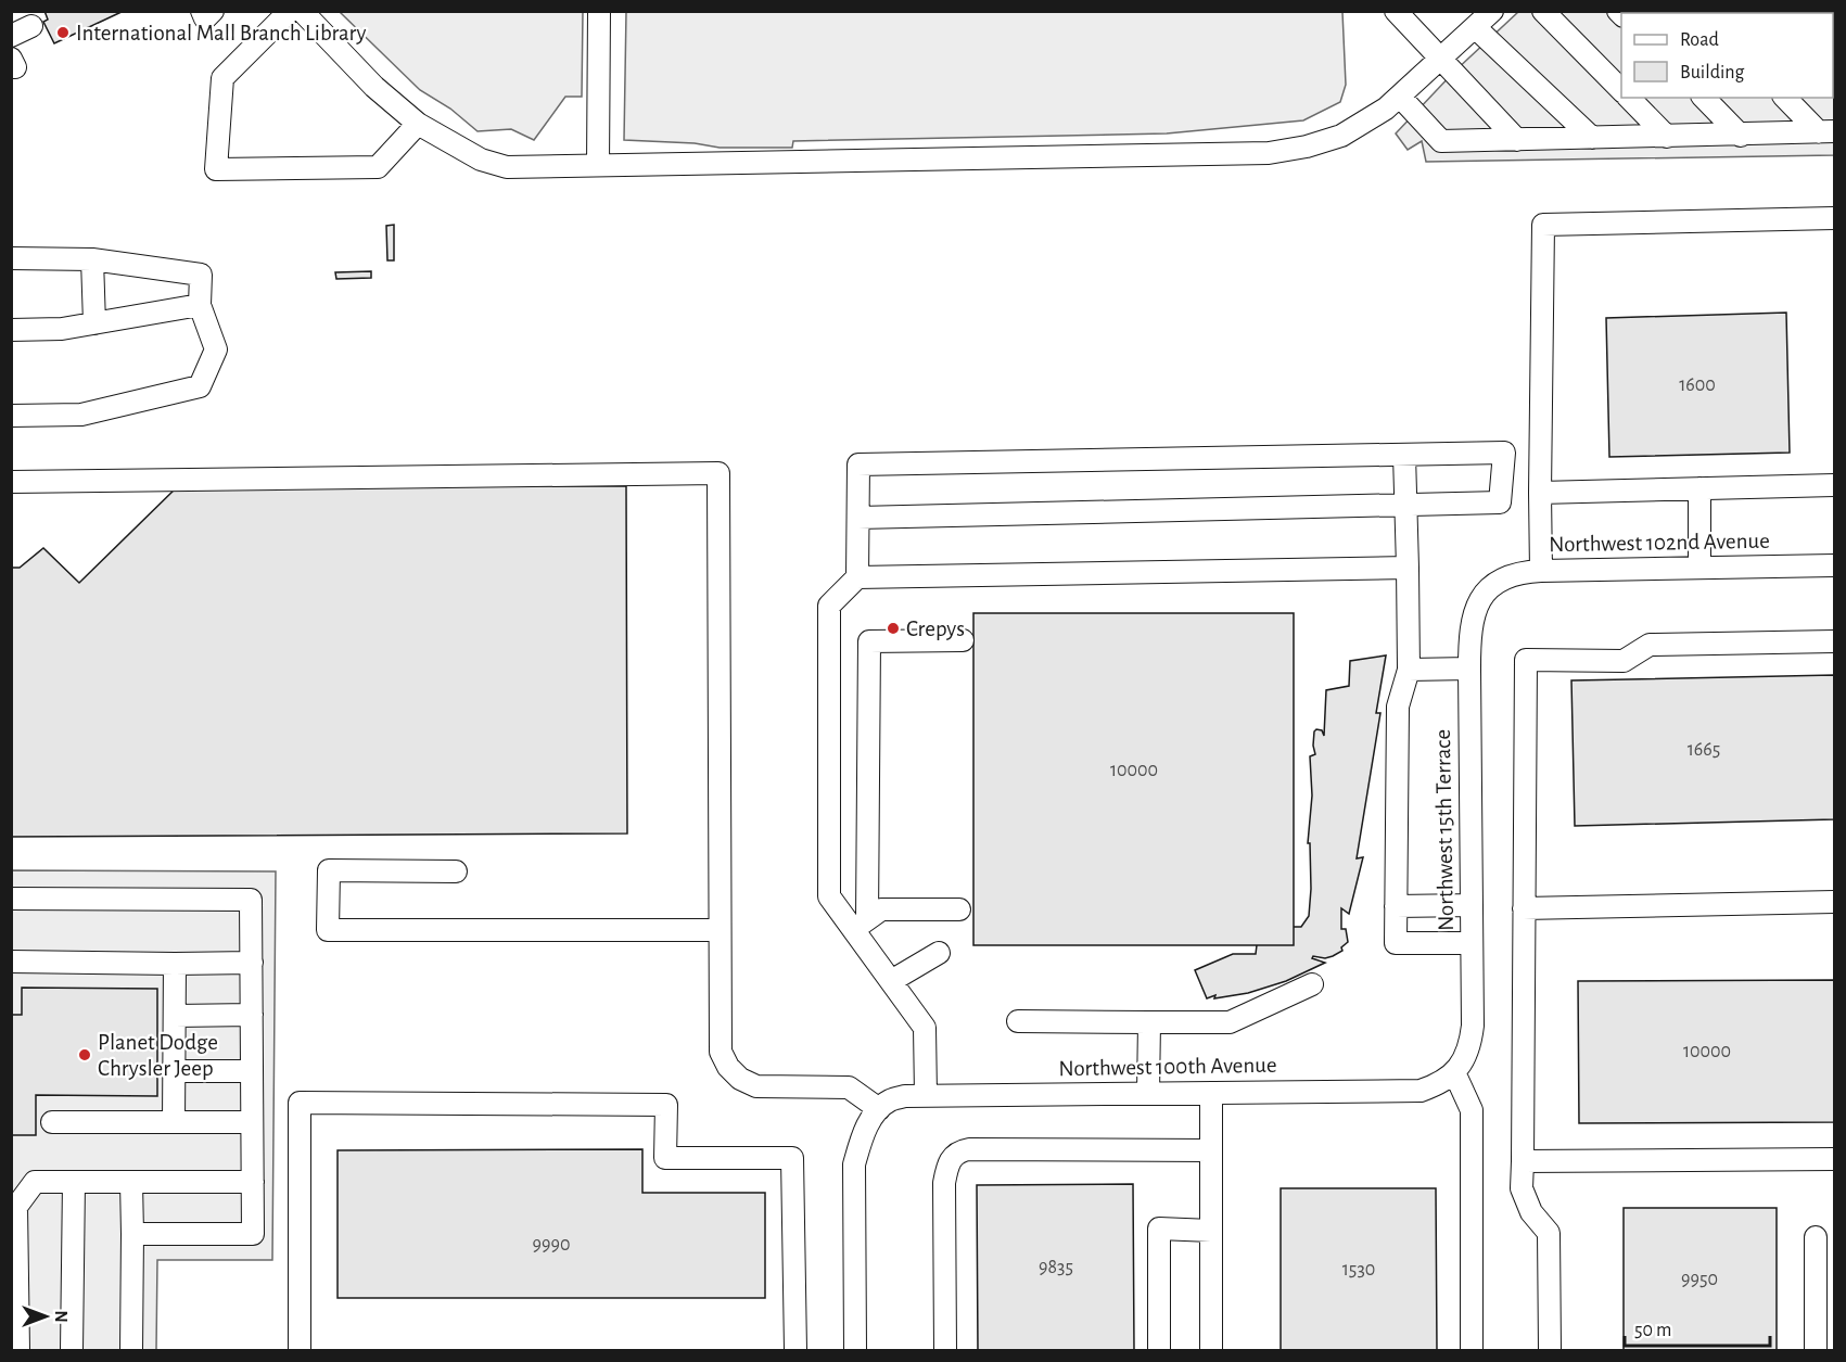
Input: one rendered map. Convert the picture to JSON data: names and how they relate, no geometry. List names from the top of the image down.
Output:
{
  "streets": {
    "street": ["Northwest 102nd Avenue", "Northwest 15th Terrace", "Northwest 100th Avenue"]
  },
  "crossings": [
    ["Northwest 102nd Avenue", "Northwest 15th Terrace"],
    ["Northwest 15th Terrace", "Northwest 100th Avenue"]
  ],
  "places": ["International Mall Branch Library", "Crepys", "Planet Dodge Chrysler Jeep"],
  "house_numbers": [
    "1600",
    "1665",
    "10000",
    "10000",
    "9990",
    "9835",
    "1530",
    "9950"
  ],
  "legend": ["Road", "Building"],
  "scale_bar": "50 m",
  "north": "right"
}
